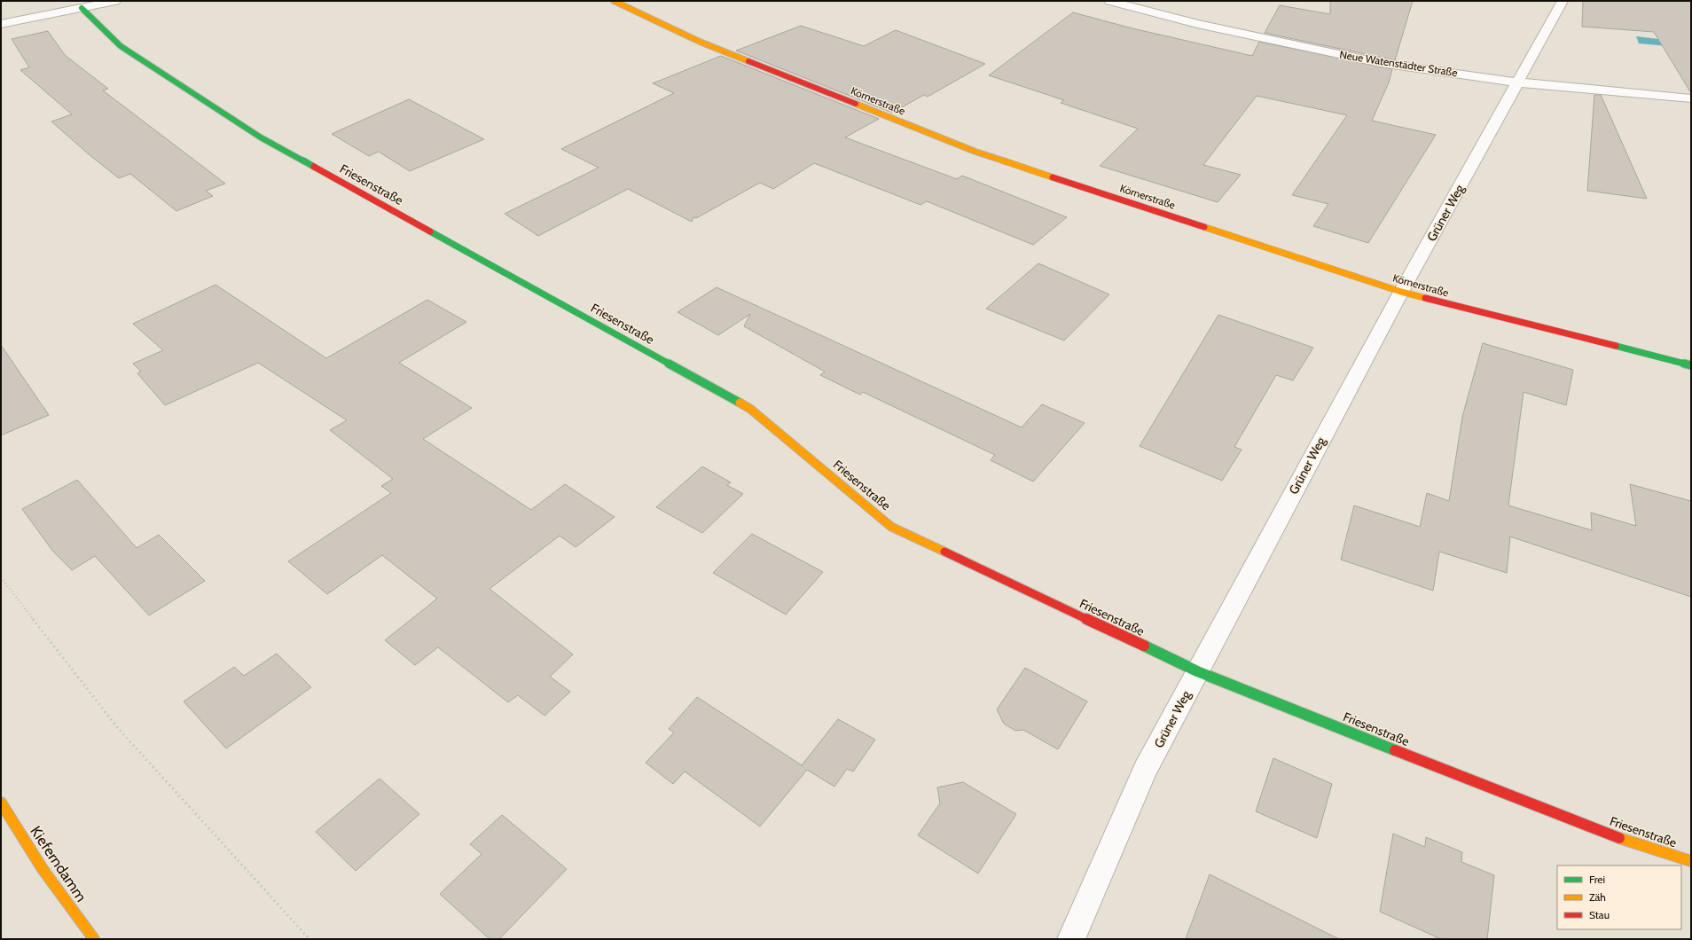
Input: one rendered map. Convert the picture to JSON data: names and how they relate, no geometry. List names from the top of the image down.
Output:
{
  "streets": {
    "street": [
      "Neue Watenstädter Straße",
      "Körnerstraße",
      "Friesenstraße",
      "Grüner Weg",
      "Kieferndamm"
    ]
  },
  "crossings": [
    ["Neue Watenstädter Straße", "Grüner Weg"],
    ["Körnerstraße", "Grüner Weg"],
    ["Friesenstraße", "Grüner Weg"]
  ],
  "legend": ["Frei", "Zäh", "Stau"]
}
